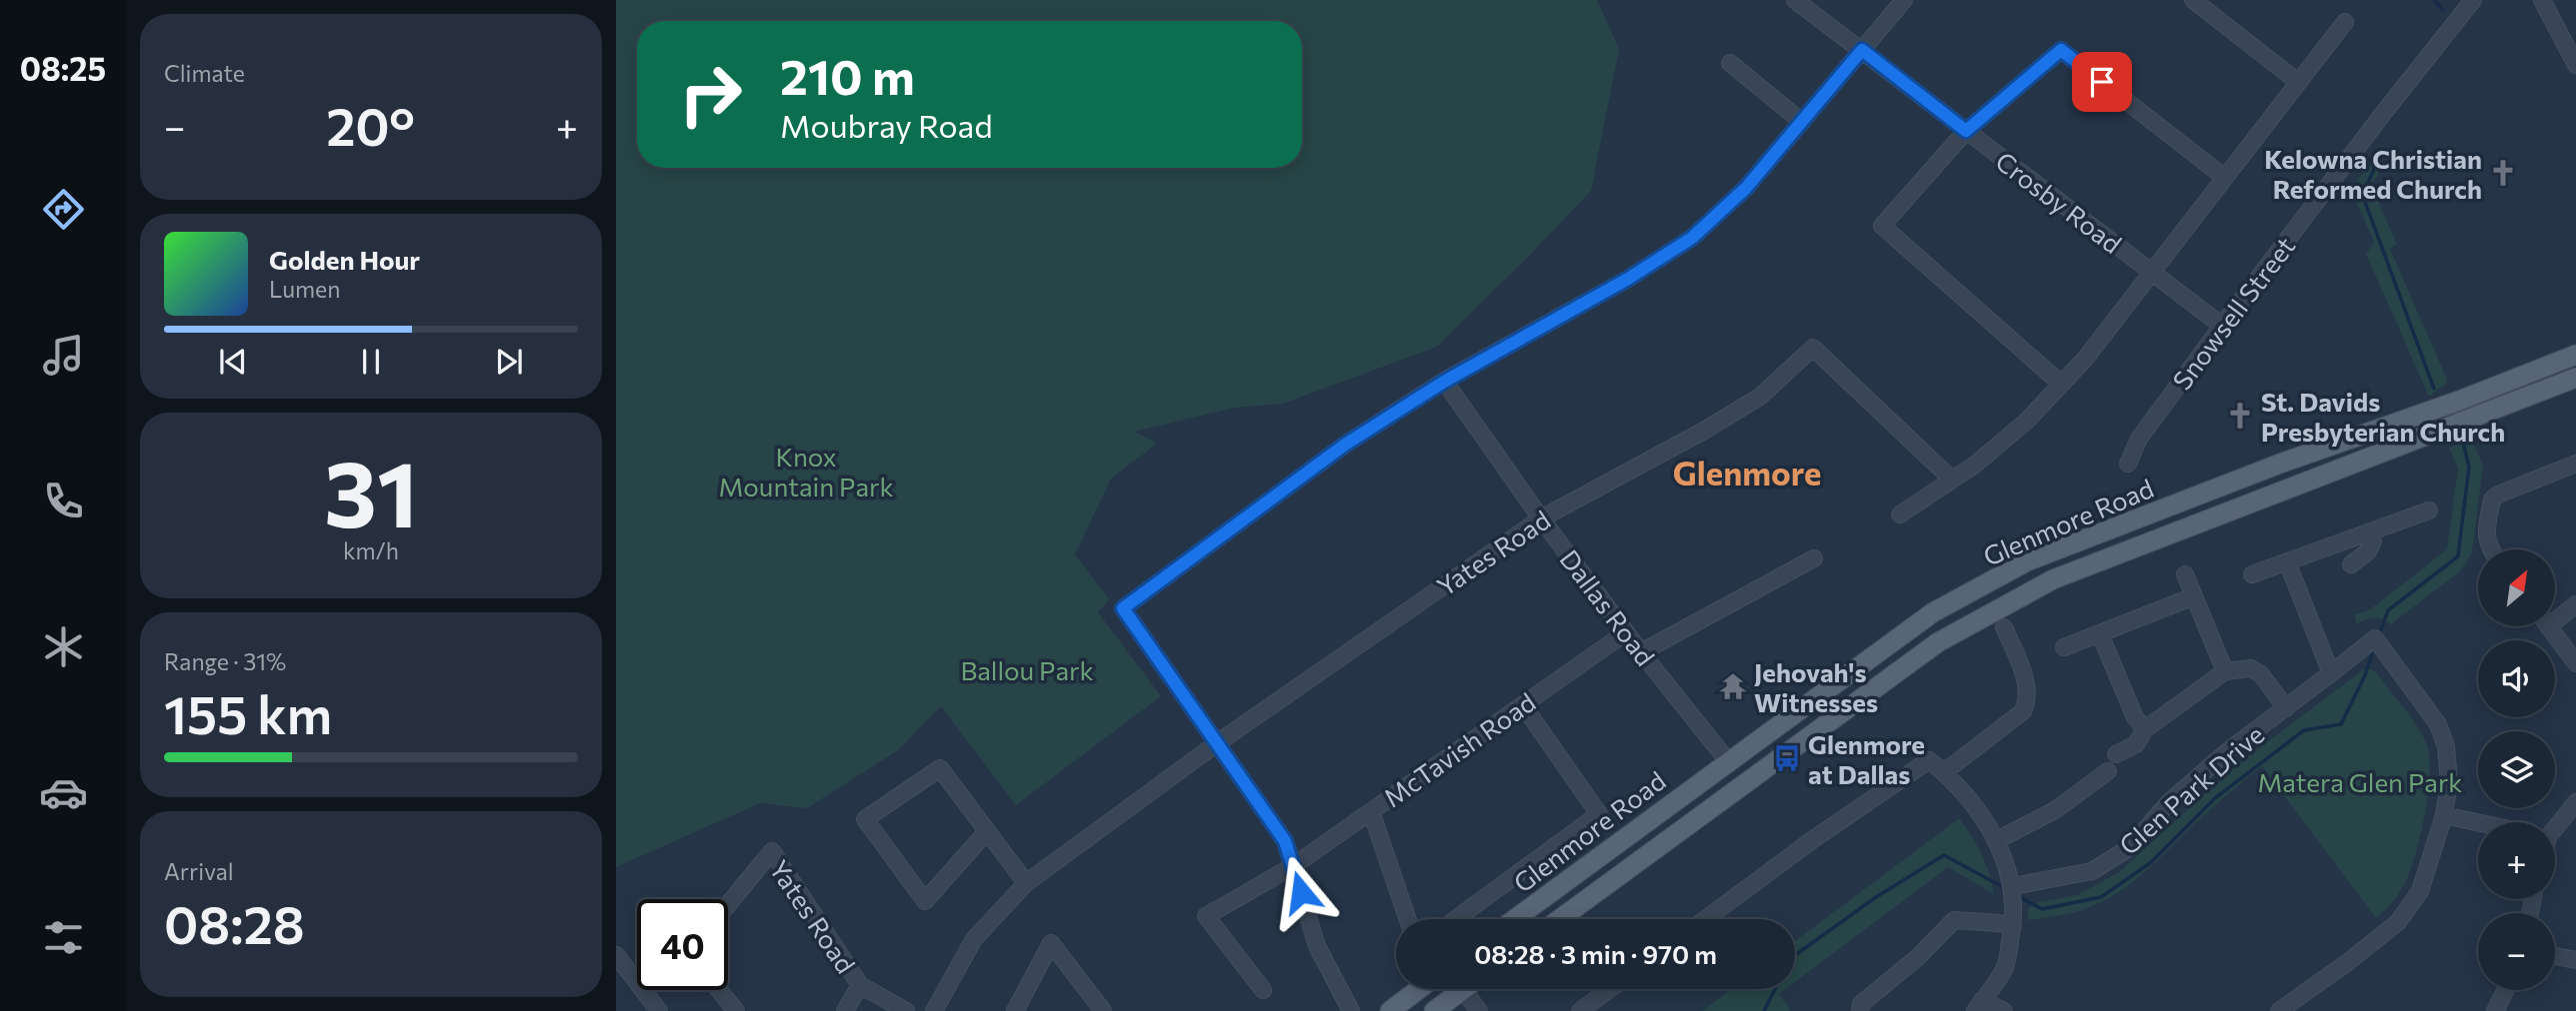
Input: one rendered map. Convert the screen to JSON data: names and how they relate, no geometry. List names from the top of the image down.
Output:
{
  "streets": {
    "main road": ["Glenmore Road"],
    "street": [
      "Crosby Road",
      "Snowsell Street",
      "Yates Road",
      "Dallas Road",
      "McTavish Road",
      "Glen Park Drive"
    ]
  },
  "crossings": [
    ["Crosby Road", "Snowsell Street"],
    ["Glenmore Road", "Dallas Road"],
    ["Yates Road", "Dallas Road"],
    ["Dallas Road", "McTavish Road"]
  ],
  "districts": ["Glenmore"],
  "parks": ["Knox Mountain Park", "Ballou Park", "Matera Glen Park"],
  "places": {
    "church": ["Kelowna Christian Reformed Church", "St. Davids Presbyterian Church"],
    "temple": ["Jehovah's Witnesses"],
    "bus stop": ["Glenmore at Dallas"]
  },
  "north": "top right",
  "page": {
    "tabs": "08:25",
    "tile": [
      "Climate",
      ["31", "km/h"],
      ["Range · 31%", "155 km"],
      ["Arrival", "08:28"]
    ],
    "turn": ["210 m", "Moubray Road"],
    "heat": ["−", "20°", "+"],
    "song": ["Golden Hour", "Lumen"],
    "map_buttons": ["+", "−"],
    "limit": "40",
    "trip": "08:28 · 3 min · 970 m"
  }
}
